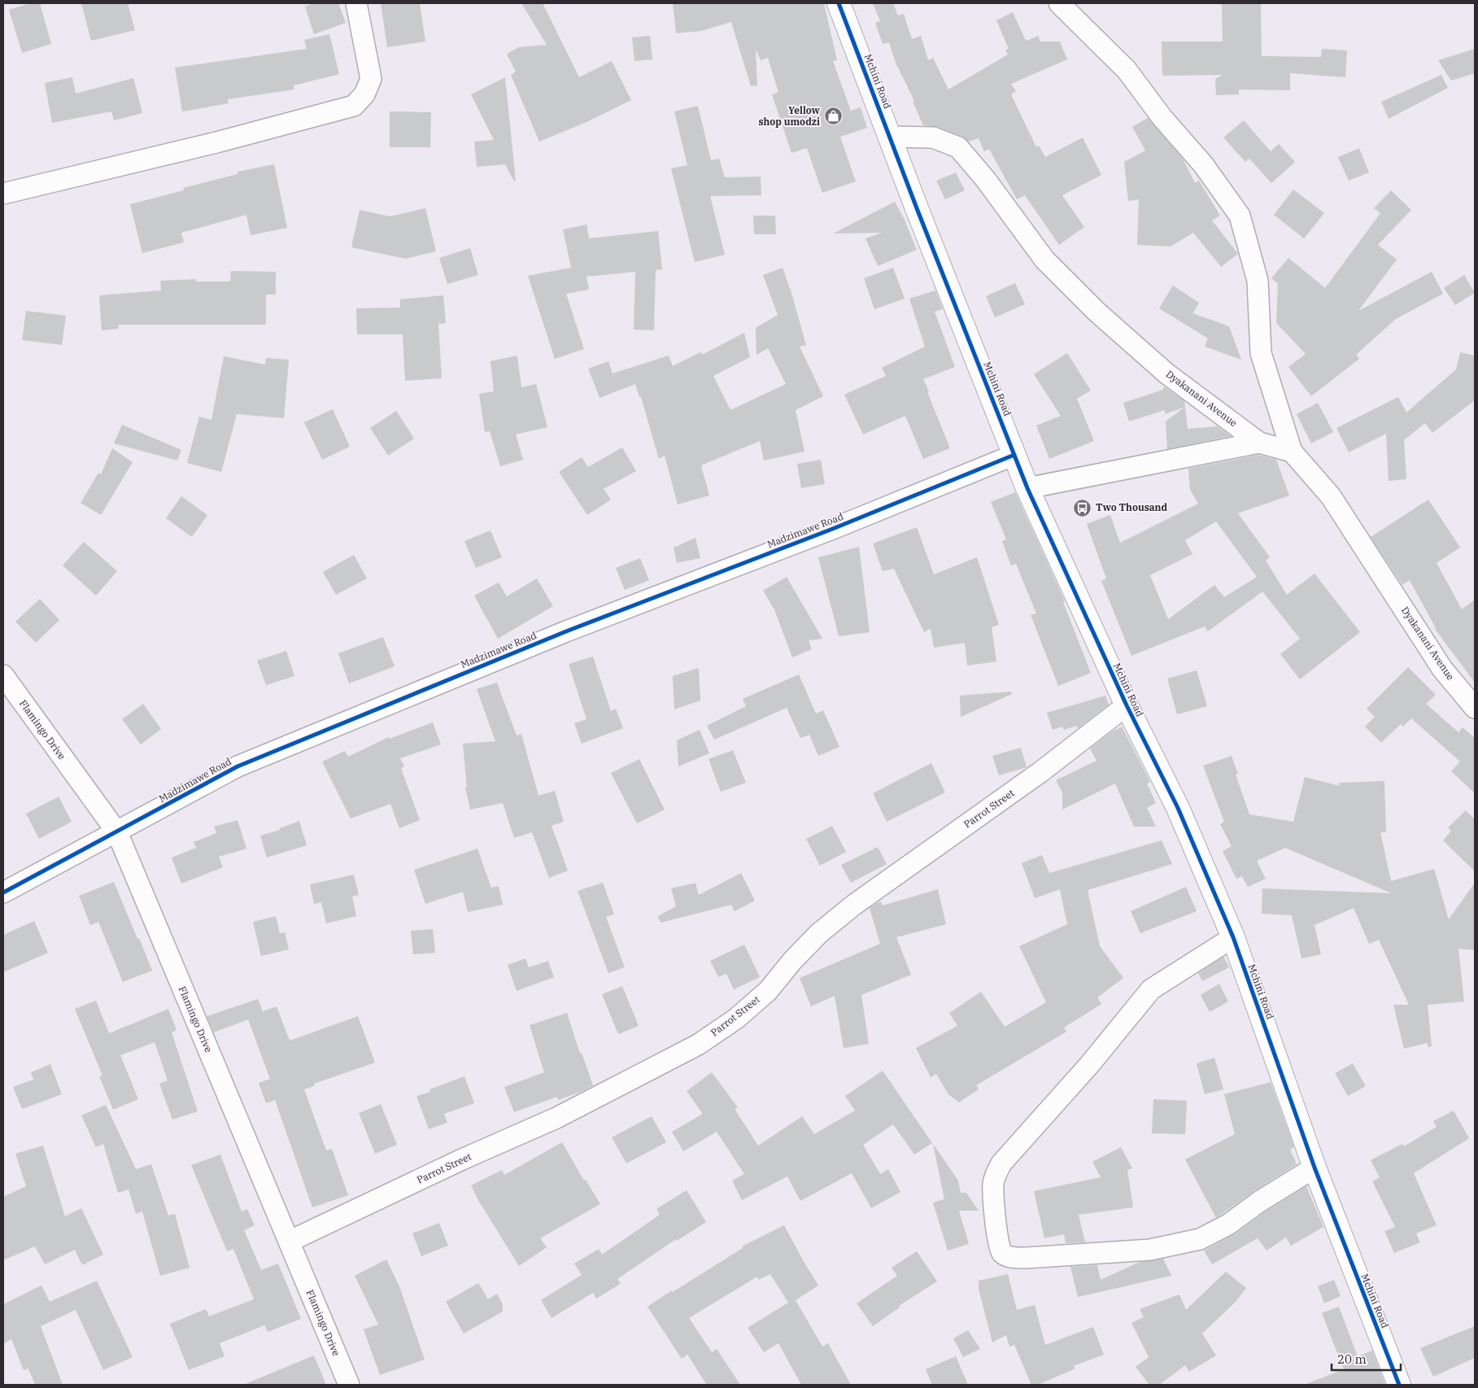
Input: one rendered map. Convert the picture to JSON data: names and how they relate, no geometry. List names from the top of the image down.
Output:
{
  "streets": {
    "street": [
      "Mchini Road",
      "Dyakanani Avenue",
      "Madzimawe Road",
      "Flamingo Drive",
      "Parrot Street"
    ]
  },
  "crossings": [
    ["Mchini Road", "Dyakanani Avenue"],
    ["Mchini Road", "Madzimawe Road"],
    ["Mchini Road", "Parrot Street"],
    ["Madzimawe Road", "Flamingo Drive"],
    ["Flamingo Drive", "Parrot Street"]
  ],
  "places": {
    "shop": ["Yellow shop umodzi"],
    "bus stop": ["Two Thousand"]
  },
  "scale_bar": "20 m"
}
